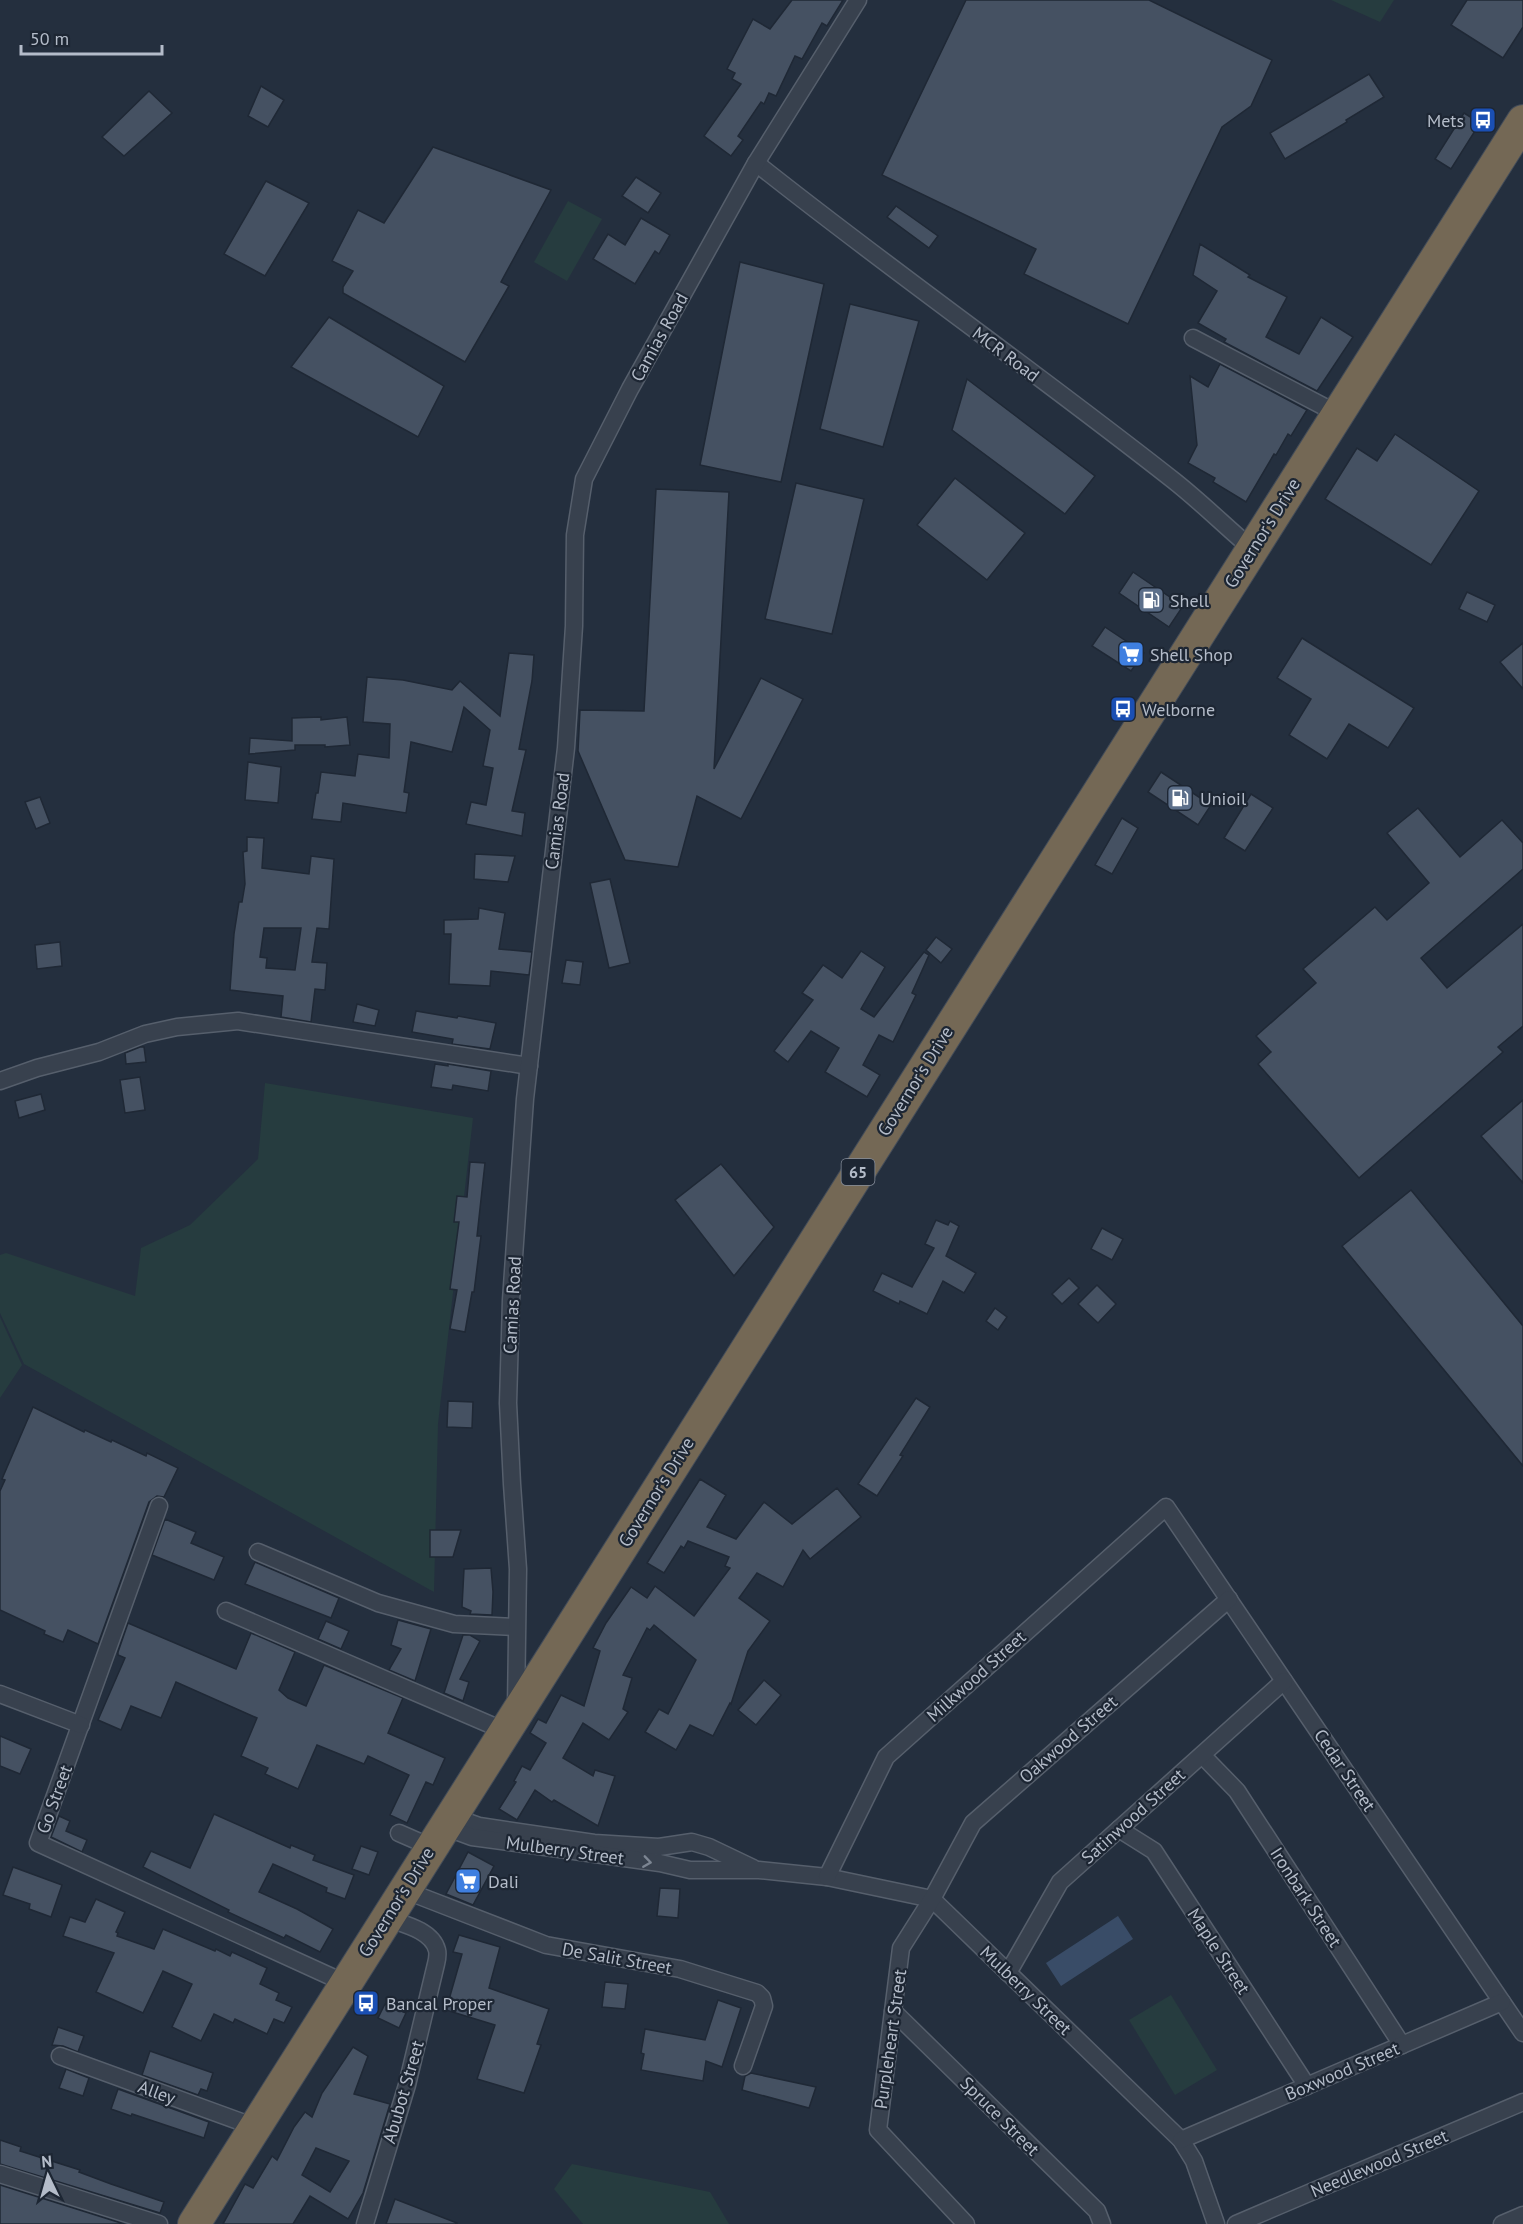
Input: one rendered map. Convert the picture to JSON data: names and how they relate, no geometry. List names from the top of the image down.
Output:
{
  "streets": {
    "highway": ["Governor's Drive", "65"],
    "street": [
      "Camias Road",
      "MCR Road",
      "Milkwood Street",
      "Oakwood Street",
      "Cedar Street",
      "Go Street",
      "Satinwood Street",
      "Mulberry Street",
      "Ironbark Street",
      "Maple Street",
      "De Salit Street",
      "Purpleheart Street",
      "Boxwood Street",
      "Alley",
      "Abubot Street",
      "Spruce Street",
      "Needlewood Street"
    ]
  },
  "crossings": [
    ["Camias Road", "MCR Road"],
    ["Camias Road", "Governor's Drive"],
    ["MCR Road", "Governor's Drive"],
    ["Governor's Drive", "Go Street"],
    ["Governor's Drive", "Mulberry Street"],
    ["Governor's Drive", "De Salit Street"],
    ["Governor's Drive", "Alley"],
    ["Governor's Drive", "Abubot Street"],
    ["Milkwood Street", "Cedar Street"],
    ["Milkwood Street", "Mulberry Street"],
    ["Oakwood Street", "Cedar Street"],
    ["Oakwood Street", "Mulberry Street"],
    ["Oakwood Street", "Purpleheart Street"],
    ["Cedar Street", "Satinwood Street"],
    ["Cedar Street", "Boxwood Street"],
    ["Satinwood Street", "Mulberry Street"],
    ["Satinwood Street", "Ironbark Street"],
    ["Satinwood Street", "Maple Street"],
    ["Mulberry Street", "Purpleheart Street"],
    ["Mulberry Street", "Boxwood Street"],
    ["Ironbark Street", "Boxwood Street"],
    ["Maple Street", "Boxwood Street"],
    ["Purpleheart Street", "Spruce Street"]
  ],
  "places": {
    "bus stop": ["Mets", "Welborne", "Bancal Proper"],
    "fuel station": ["Shell", "Unioil"],
    "supermarket": ["Shell Shop", "Dali"]
  },
  "scale_bar": "50 m",
  "north": "top"
}
